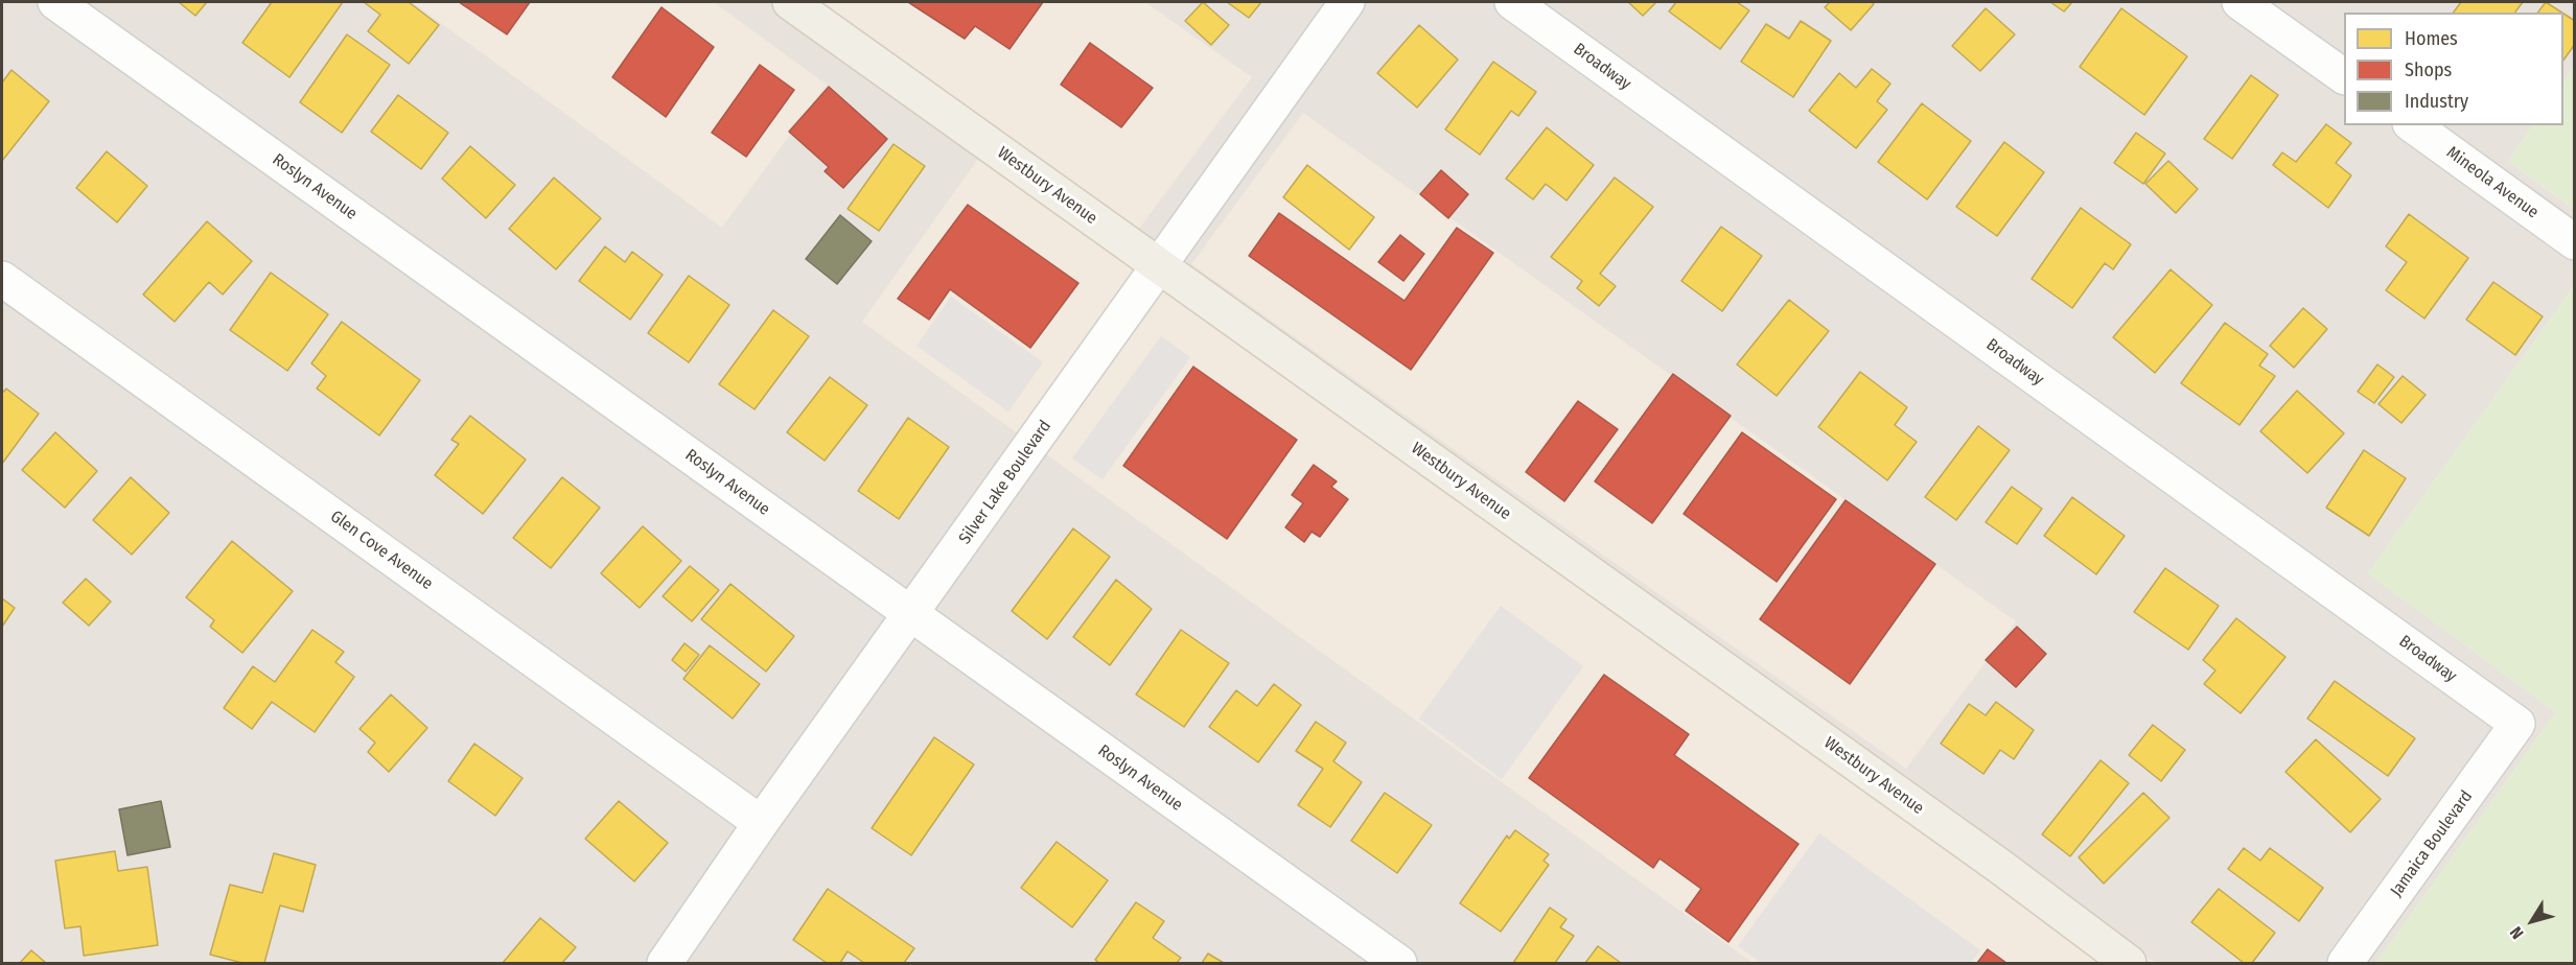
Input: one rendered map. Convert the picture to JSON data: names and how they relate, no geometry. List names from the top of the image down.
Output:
{
  "streets": {
    "main road": ["Westbury Avenue"],
    "street": [
      "Broadway",
      "Mineola Avenue",
      "Roslyn Avenue",
      "Silver Lake Boulevard",
      "Glen Cove Avenue",
      "Jamaica Boulevard"
    ]
  },
  "crossings": [
    ["Broadway", "Jamaica Boulevard"],
    ["Westbury Avenue", "Silver Lake Boulevard"],
    ["Roslyn Avenue", "Silver Lake Boulevard"],
    ["Silver Lake Boulevard", "Glen Cove Avenue"]
  ],
  "legend": ["Homes", "Shops", "Industry"],
  "north": "bottom left"
}
